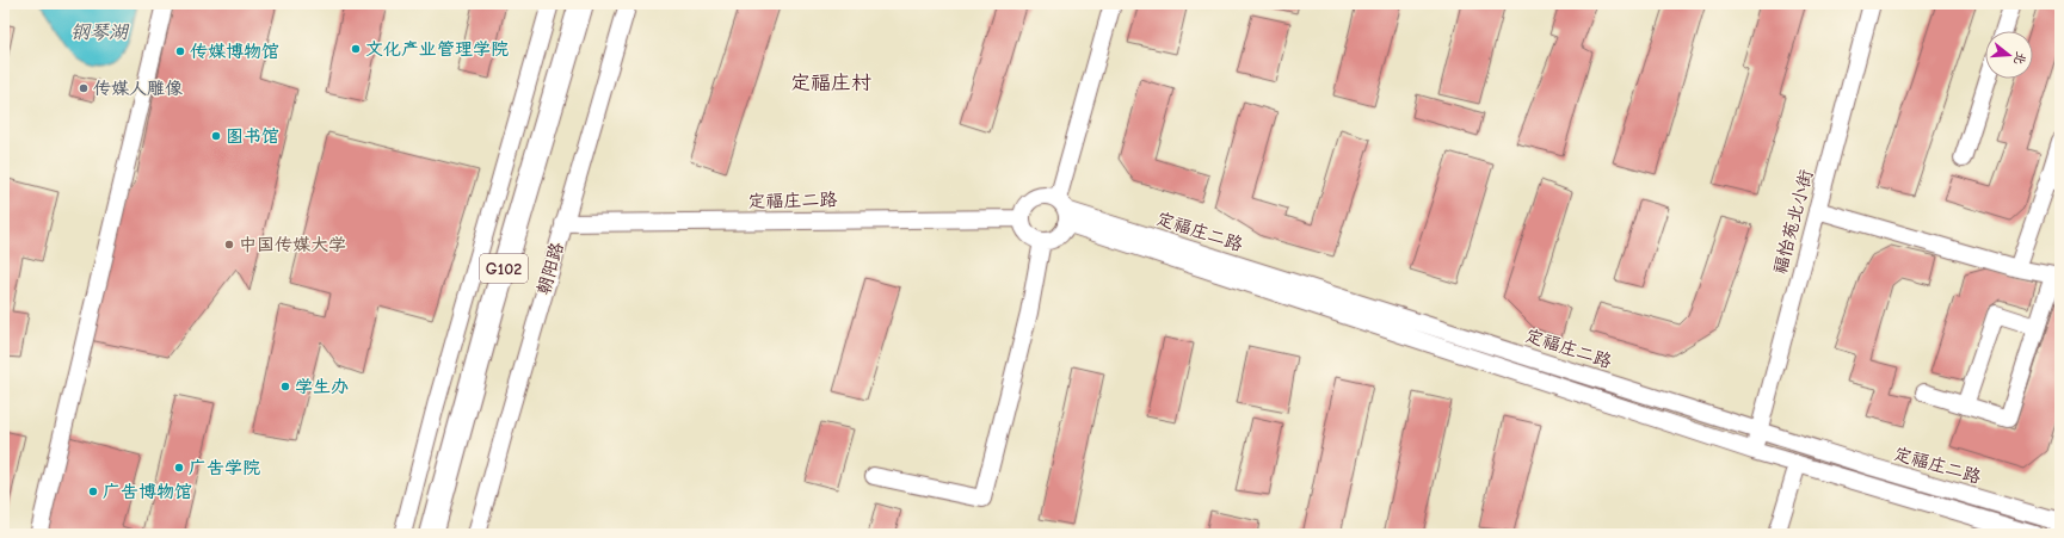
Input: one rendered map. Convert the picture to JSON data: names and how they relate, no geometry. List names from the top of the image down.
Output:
{
  "streets": {
    "highway": ["G102", "朝阳路"],
    "street": ["定福庄二路", "福怡苑北小街"]
  },
  "crossings": [
    ["定福庄二路", "福怡苑北小街"],
    ["定福庄二路", "朝阳路"]
  ],
  "districts": ["定福庄村"],
  "water": ["钢琴湖"],
  "places": [
    "文化产业管理学院",
    "传媒博物馆",
    "传媒人雕像",
    "图书馆",
    "中国传媒大学",
    "学生办",
    "广告学院",
    "广告博物馆"
  ],
  "north": "right"
}
